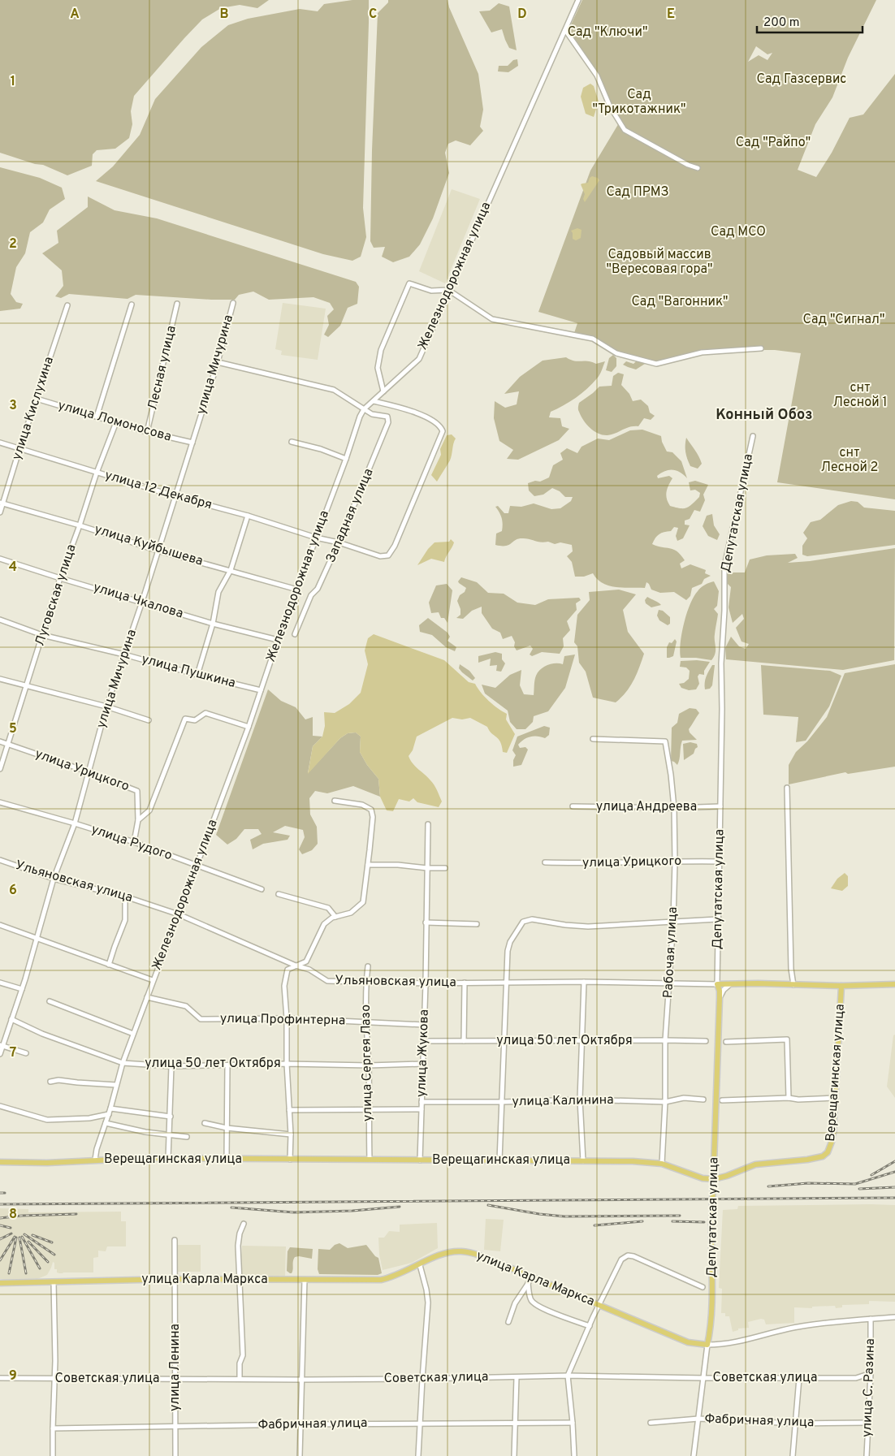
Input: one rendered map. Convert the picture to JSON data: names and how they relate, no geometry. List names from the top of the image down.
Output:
{
  "streets": {
    "main road": ["Депутатская улица", "Верещагинская улица", "улица Карла Маркса"],
    "street": [
      "Железнодорожная улица",
      "улица Мичурина",
      "Лесная улица",
      "улица Кислухина",
      "улица Ломоносова",
      "улица 12 Декабря",
      "Западная улица",
      "улица Куйбышева",
      "Луговская улица",
      "улица Чкалова",
      "улица Пушкина",
      "улица Урицкого",
      "улица Андреева",
      "улица Рудого",
      "Ульяновская улица",
      "Рабочая улица",
      "улица Профинтерна",
      "улица 50 лет Октября",
      "улица Жукова",
      "улица Сергея Лазо",
      "улица Калинина",
      "улица Ленина",
      "Советская улица",
      "улица С. Разина",
      "Фабричная улица"
    ]
  },
  "crossings": [
    ["Железнодорожная улица", "улица 12 Декабря"],
    ["Железнодорожная улица", "Западная улица"],
    ["Железнодорожная улица", "улица Куйбышева"],
    ["Железнодорожная улица", "улица Чкалова"],
    ["Железнодорожная улица", "улица Пушкина"],
    ["Железнодорожная улица", "улица Рудого"],
    ["Железнодорожная улица", "Ульяновская улица"],
    ["Железнодорожная улица", "улица Профинтерна"],
    ["Железнодорожная улица", "улица 50 лет Октября"],
    ["Железнодорожная улица", "Верещагинская улица"],
    ["улица Мичурина", "улица Ломоносова"],
    ["улица Мичурина", "улица 12 Декабря"],
    ["улица Мичурина", "улица Куйбышева"],
    ["улица Мичурина", "улица Чкалова"],
    ["улица Мичурина", "улица Пушкина"],
    ["улица Мичурина", "улица Урицкого"],
    ["улица Мичурина", "улица Рудого"],
    ["улица Мичурина", "Ульяновская улица"],
    ["улица Мичурина", "улица 50 лет Октября"],
    ["Лесная улица", "улица Ломоносова"],
    ["улица Кислухина", "улица Ломоносова"],
    ["улица Кислухина", "улица 12 Декабря"],
    ["улица Кислухина", "улица Куйбышева"],
    ["улица Ломоносова", "Луговская улица"],
    ["улица 12 Декабря", "Западная улица"],
    ["улица 12 Декабря", "Луговская улица"],
    ["Депутатская улица", "улица Урицкого"],
    ["Депутатская улица", "улица Андреева"],
    ["Депутатская улица", "Ульяновская улица"],
    ["Депутатская улица", "улица Карла Маркса"],
    ["улица Куйбышева", "Луговская улица"],
    ["Луговская улица", "улица Чкалова"],
    ["Луговская улица", "улица Пушкина"],
    ["Луговская улица", "улица Урицкого"],
    ["улица Урицкого", "Рабочая улица"],
    ["улица Андреева", "Рабочая улица"],
    ["Ульяновская улица", "Рабочая улица"],
    ["Ульяновская улица", "улица Жукова"],
    ["Ульяновская улица", "улица Сергея Лазо"],
    ["Рабочая улица", "улица 50 лет Октября"],
    ["Рабочая улица", "Верещагинская улица"],
    ["Рабочая улица", "улица Калинина"],
    ["улица Профинтерна", "улица Жукова"],
    ["улица Профинтерна", "улица Сергея Лазо"],
    ["улица 50 лет Октября", "улица Жукова"],
    ["улица 50 лет Октября", "улица Сергея Лазо"],
    ["улица Жукова", "Верещагинская улица"],
    ["улица Жукова", "улица Калинина"],
    ["улица Сергея Лазо", "Верещагинская улица"],
    ["улица Карла Маркса", "улица Ленина"],
    ["улица Карла Маркса", "улица С. Разина"],
    ["улица Ленина", "Советская улица"],
    ["улица Ленина", "Фабричная улица"],
    ["Советская улица", "улица С. Разина"],
    ["улица С. Разина", "Фабричная улица"]
  ],
  "districts": ["Конный Обоз"],
  "parks": [
    "Сад \"Ключи\"",
    "Сад Газсервис",
    "Сад \"Трикотажник\"",
    "Сад \"Райпо\"",
    "Сад ПРМЗ",
    "Сад МСО",
    "Садовый массив \"Вересовая гора\"",
    "Сад \"Вагонник\"",
    "Сад \"Сигнал\"",
    "снт Лесной 1",
    "снт Лесной 2"
  ],
  "scale_bar": "200 m",
  "grid": {
    "columns": [
      "A",
      "B",
      "C",
      "D",
      "E"
    ],
    "rows": [
      "1",
      "2",
      "3",
      "4",
      "5",
      "6",
      "7",
      "8",
      "9"
    ]
  }
}
